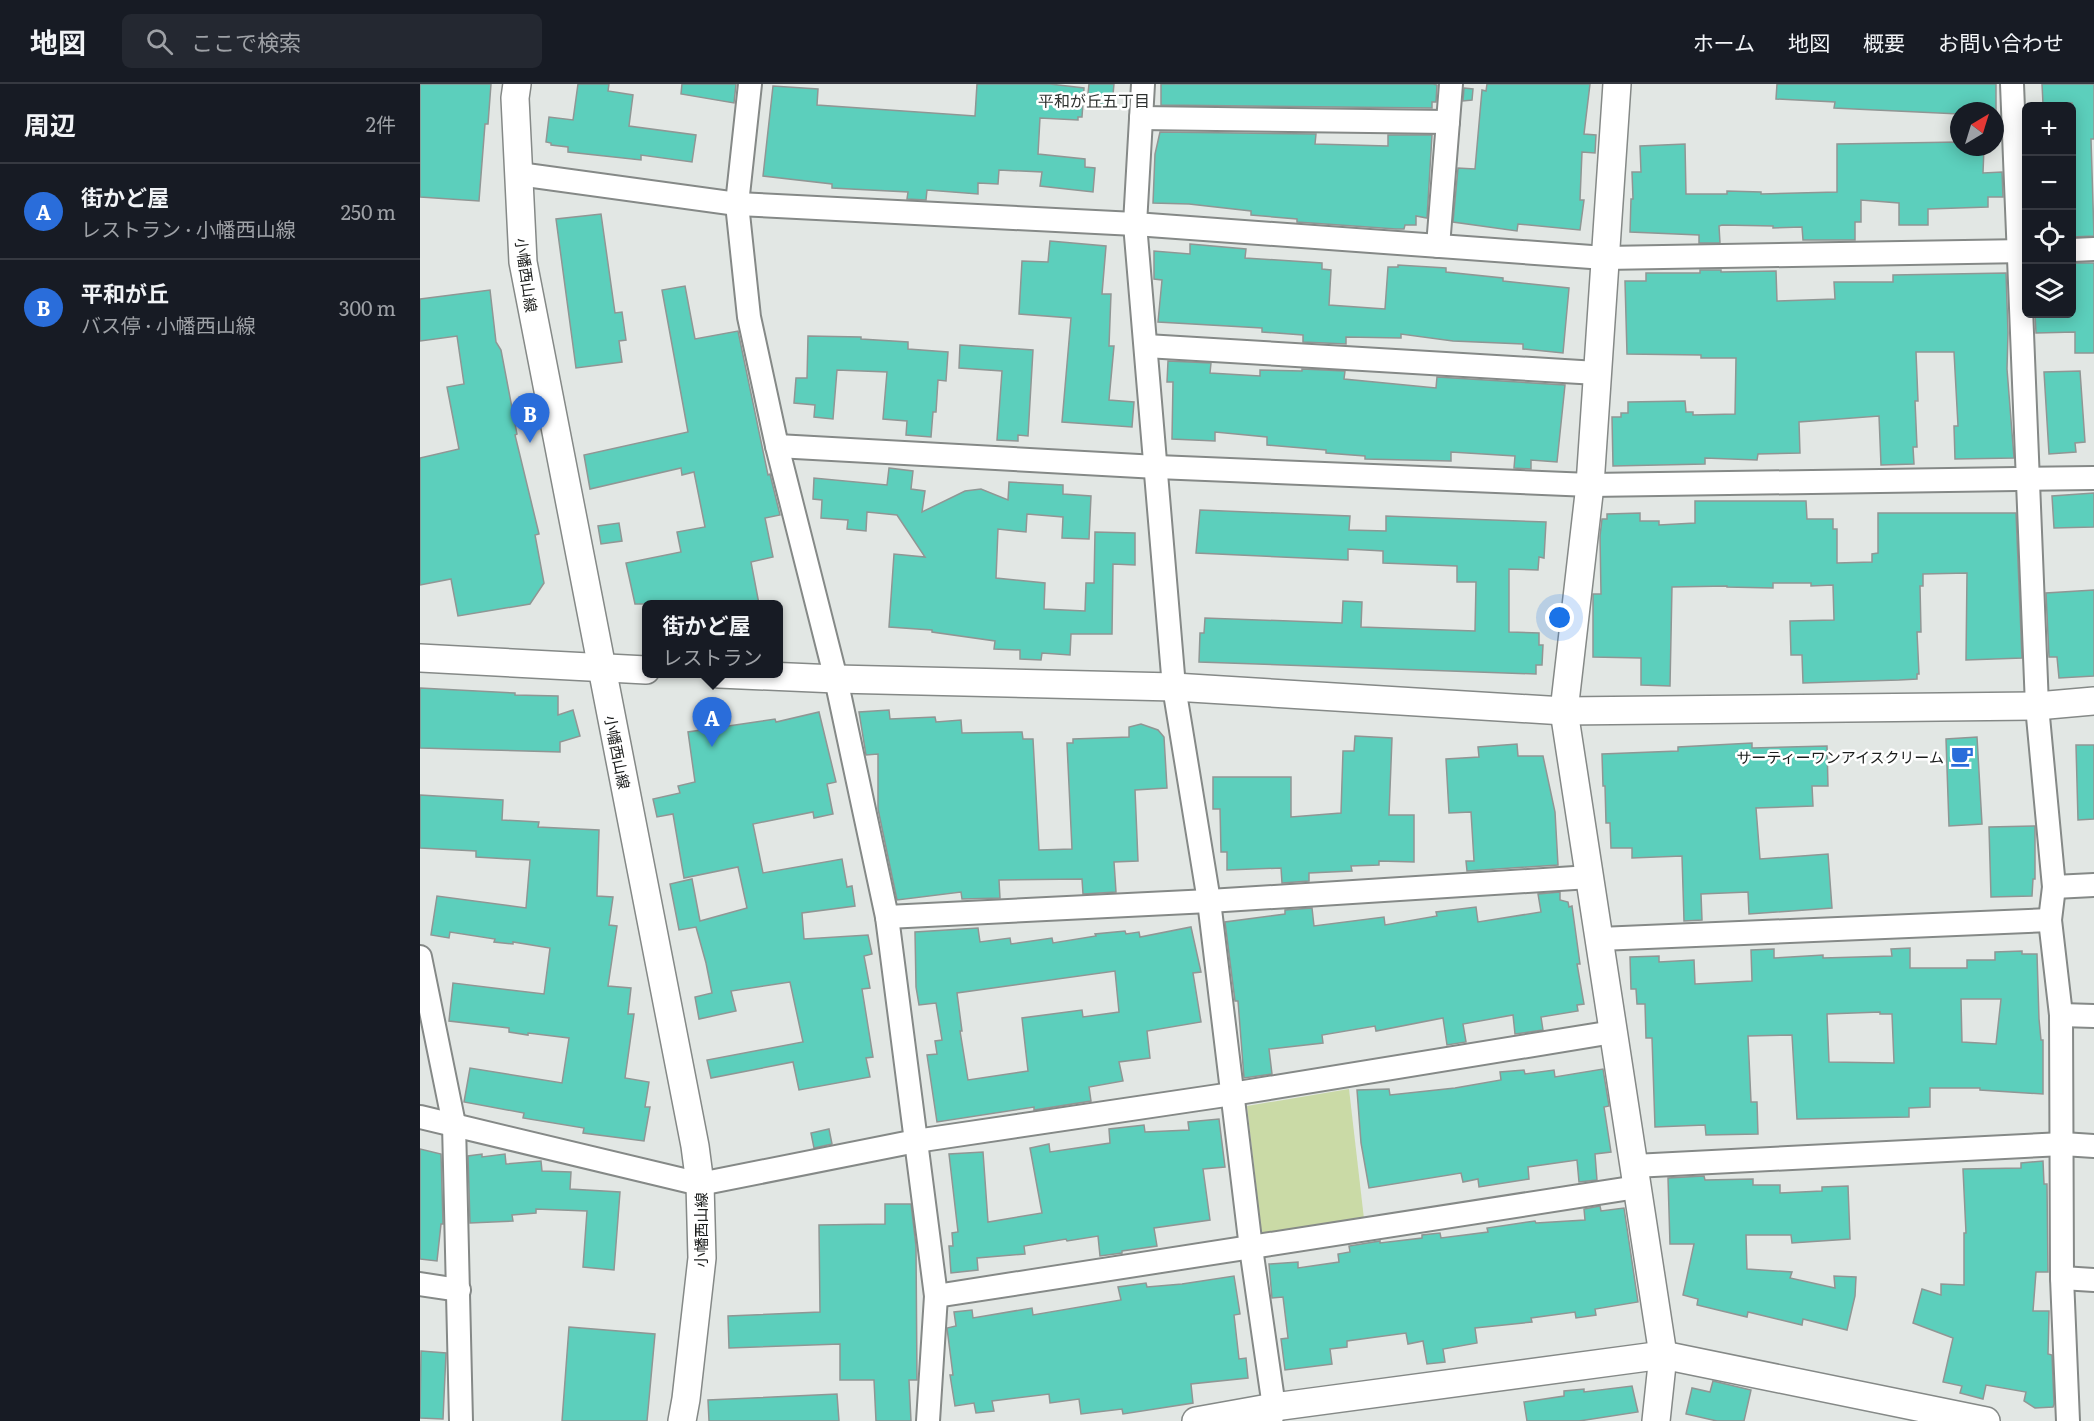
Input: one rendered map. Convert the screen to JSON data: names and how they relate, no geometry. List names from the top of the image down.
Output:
{
  "streets": {
    "street": ["小幡西山線"]
  },
  "districts": ["平和が丘五丁目"],
  "places": {
    "cafe": ["サーティーワンアイスクリーム"]
  },
  "north": "top right",
  "page": {
    "header": "地図",
    "search": "ここで検索",
    "nav": [
      "ホーム",
      "地図",
      "概要",
      "お問い合わせ"
    ],
    "heading": ["周辺", "2件"],
    "map_buttons": ["+", "−"],
    "list": [
      {
        "mark": "A",
        "name": "街かど屋",
        "note": "レストラン · 小幡西山線",
        "value": "250 m"
      },
      {
        "mark": "B",
        "name": "平和が丘",
        "note": "バス停 · 小幡西山線",
        "value": "300 m"
      }
    ],
    "pins": ["B", "A"],
    "popup": ["街かど屋", "レストラン"]
  }
}
